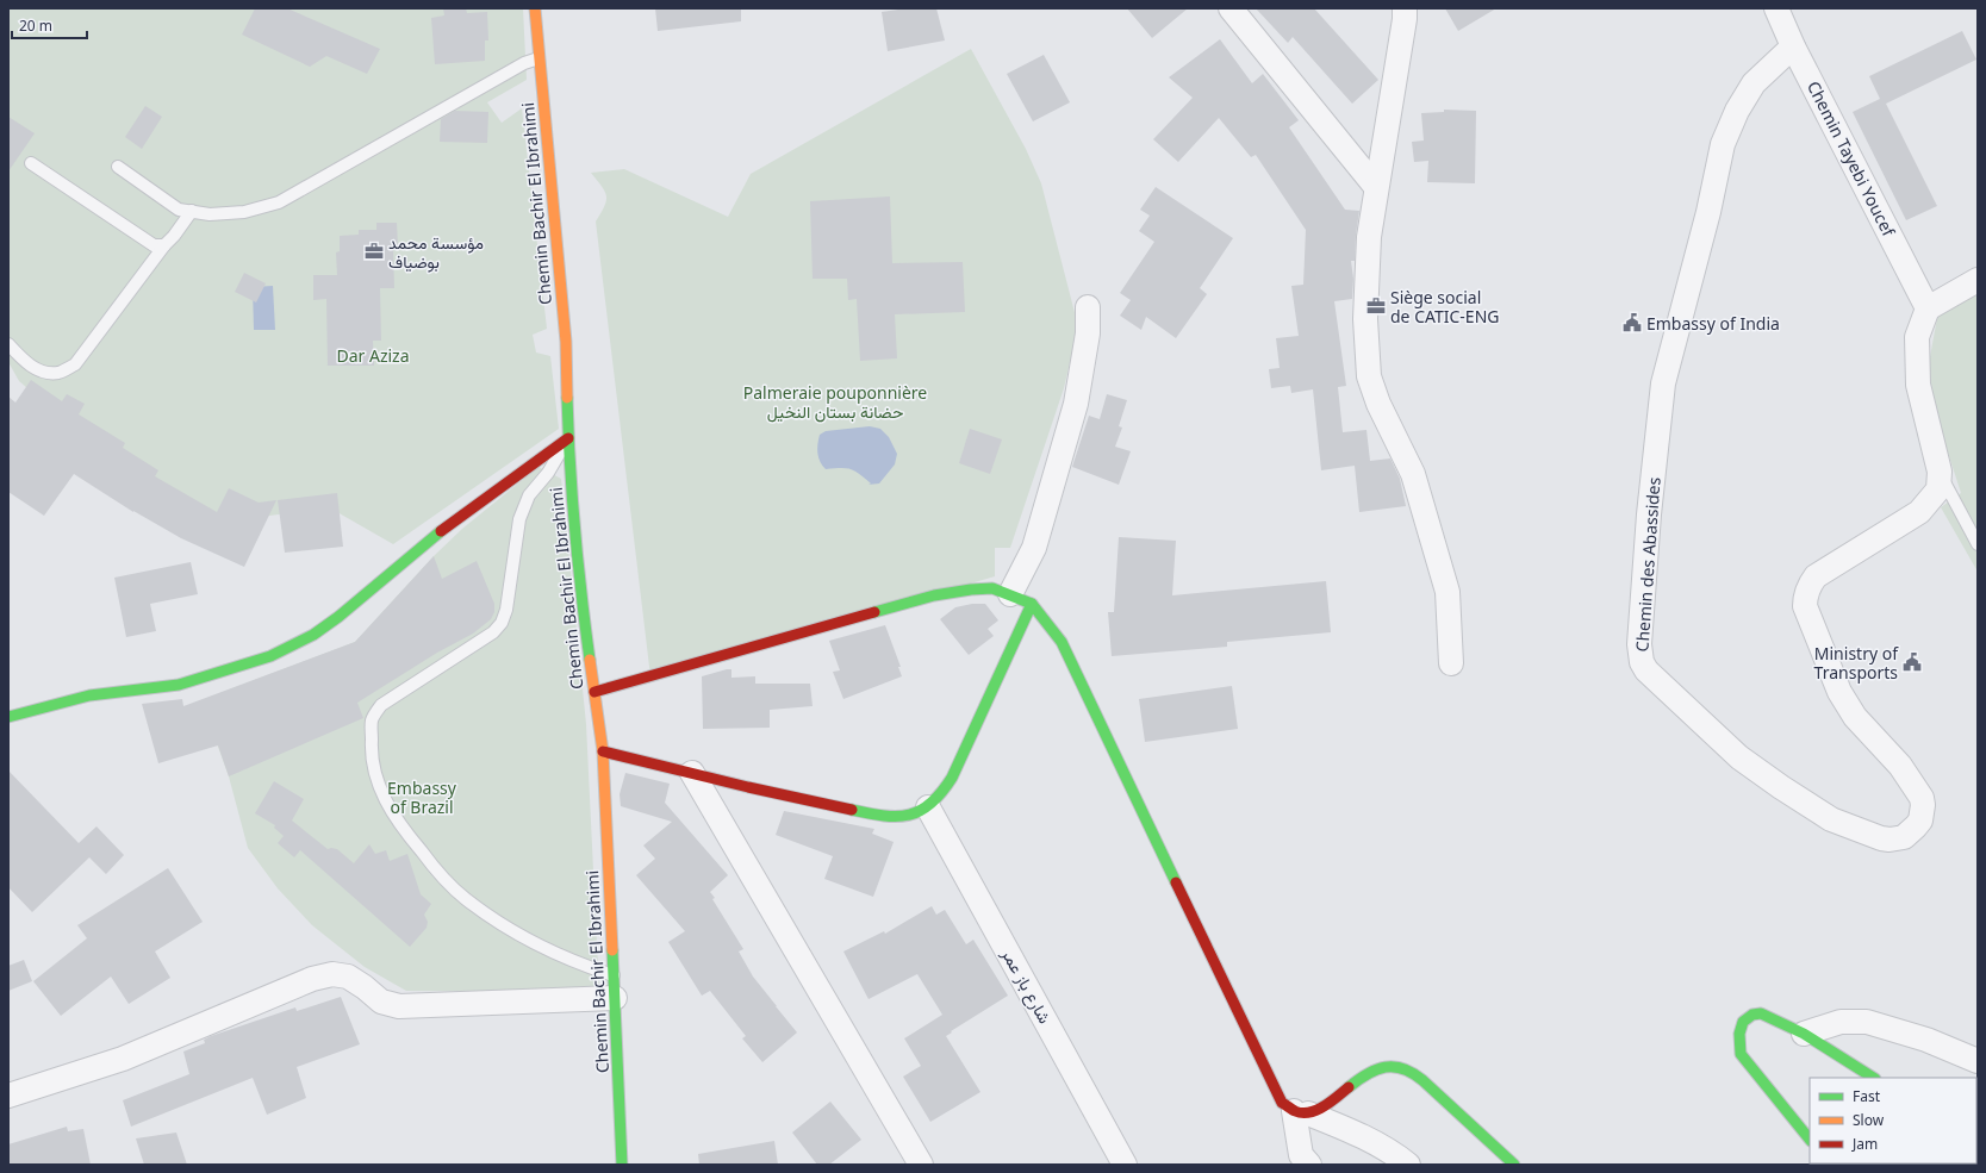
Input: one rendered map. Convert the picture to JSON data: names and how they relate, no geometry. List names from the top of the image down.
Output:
{
  "streets": {
    "street": [
      "Chemin Tayebi Youcef",
      "Chemin Bachir El Ibrahimi",
      "Chemin des Abassides",
      "شارع باز عمر"
    ]
  },
  "crossings": [
    ["Chemin Tayebi Youcef", "Chemin des Abassides"]
  ],
  "parks": ["Dar Aziza", "Palmeraie pouponnière حضانة بستان النخيل", "Embassy of Brazil"],
  "places": {
    "office": ["مؤسسة محمد بوضياف", "Siège social de CATIC-ENG"],
    "public building": ["Embassy of India", "Ministry of Transports"]
  },
  "legend": ["Fast", "Slow", "Jam"],
  "scale_bar": "20 m"
}
